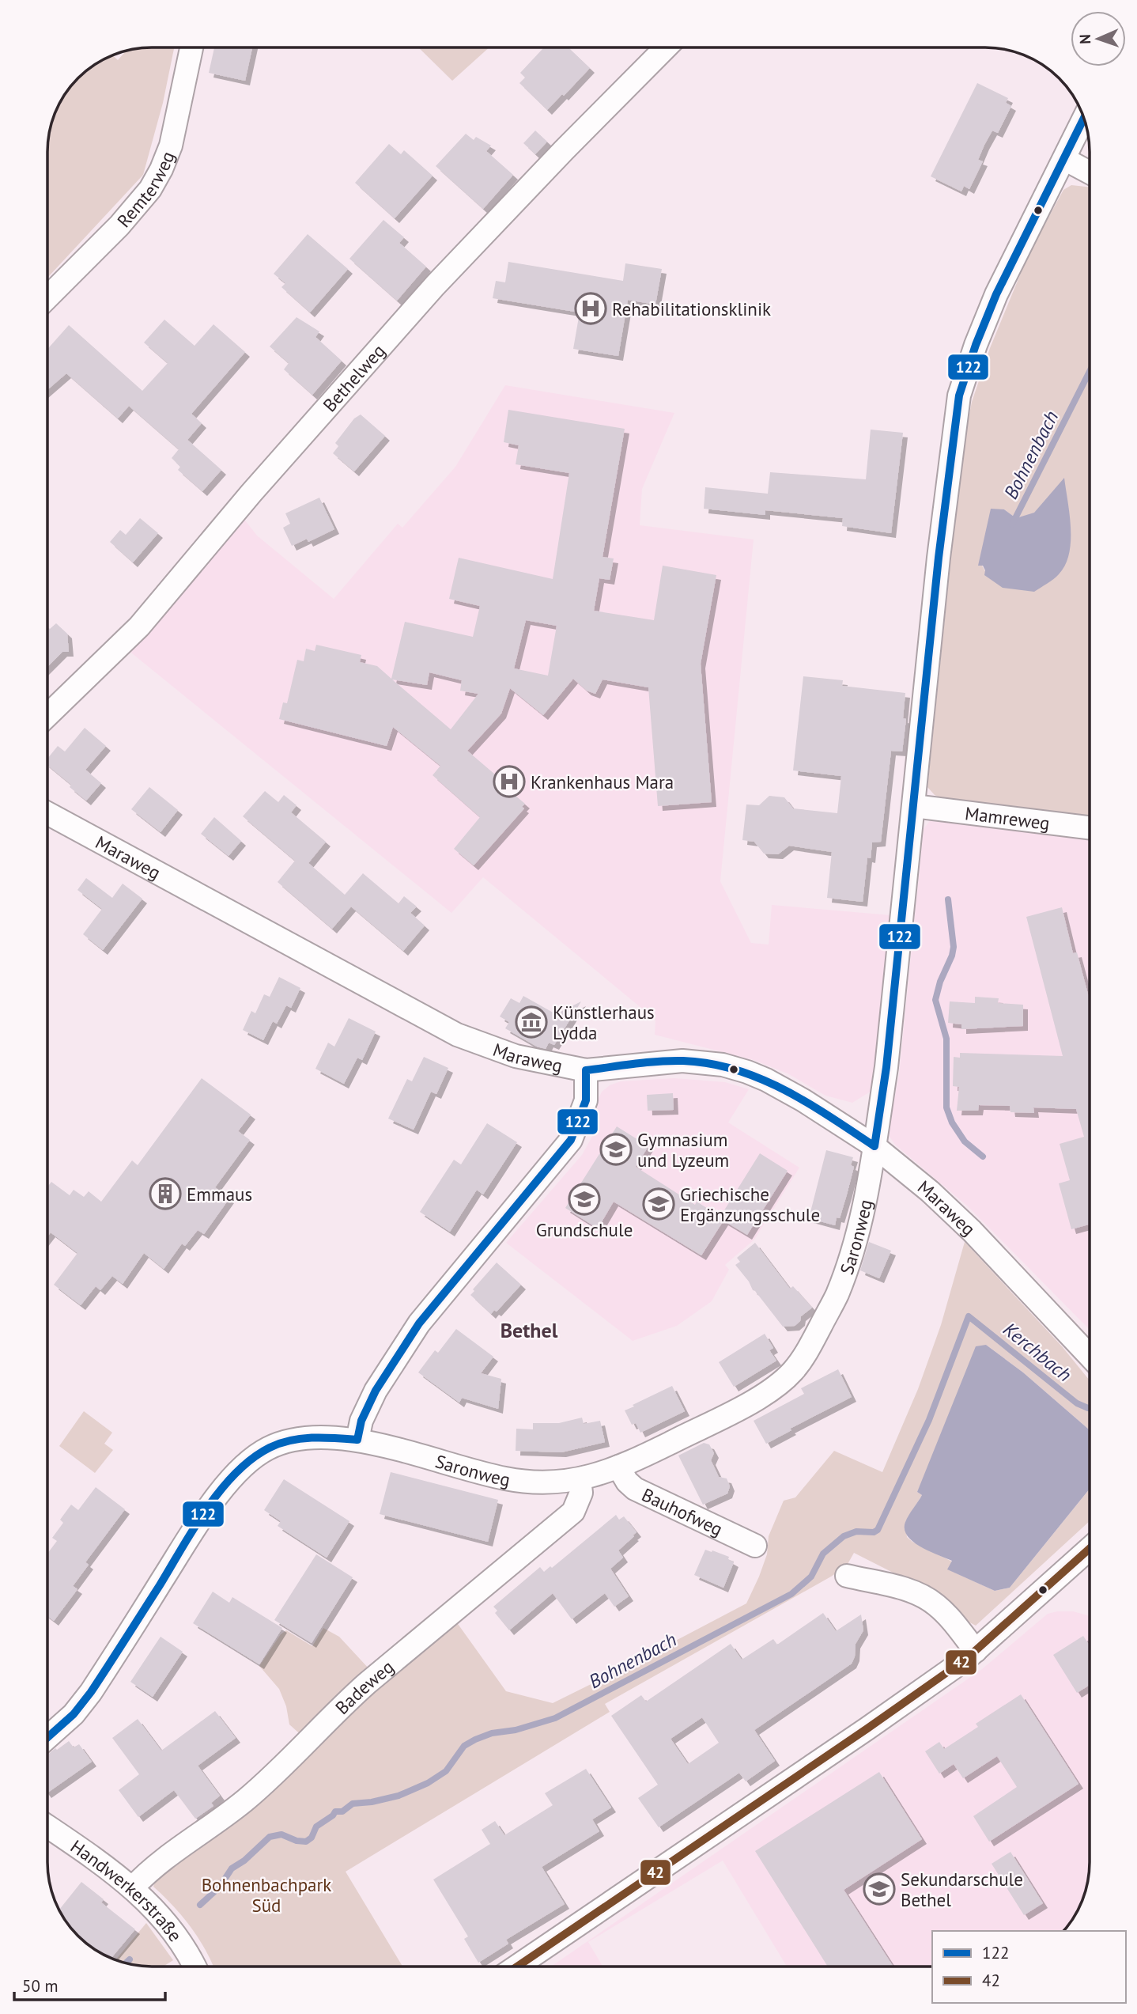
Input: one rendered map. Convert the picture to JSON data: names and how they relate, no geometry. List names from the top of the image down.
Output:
{
  "streets": {
    "street": [
      "Remterweg",
      "Bethelweg",
      "Mamreweg",
      "Maraweg",
      "Saronweg",
      "Bauhofweg",
      "Badeweg",
      "Handwerkerstraße"
    ]
  },
  "crossings": [
    ["Mamreweg", "Saronweg"],
    ["Maraweg", "Saronweg"],
    ["Saronweg", "Bauhofweg"],
    ["Saronweg", "Badeweg"],
    ["Badeweg", "Handwerkerstraße"]
  ],
  "districts": ["Bethel"],
  "water": ["Bohnenbach", "Kerchbach"],
  "parks": ["Bohnenbachpark Süd"],
  "places": {
    "hospital": ["Rehabilitationsklinik", "Krankenhaus Mara"],
    "museum": ["Künstlerhaus Lydda"],
    "school or university": [
      "Gymnasium und Lyzeum",
      "Grundschule",
      "Griechische Ergänzungsschule",
      "Sekundarschule Bethel"
    ],
    "building": ["Emmaus"]
  },
  "lines": ["transit line 122", "transit line 42"],
  "legend": ["122", "42"],
  "scale_bar": "50 m",
  "north": "left"
}
